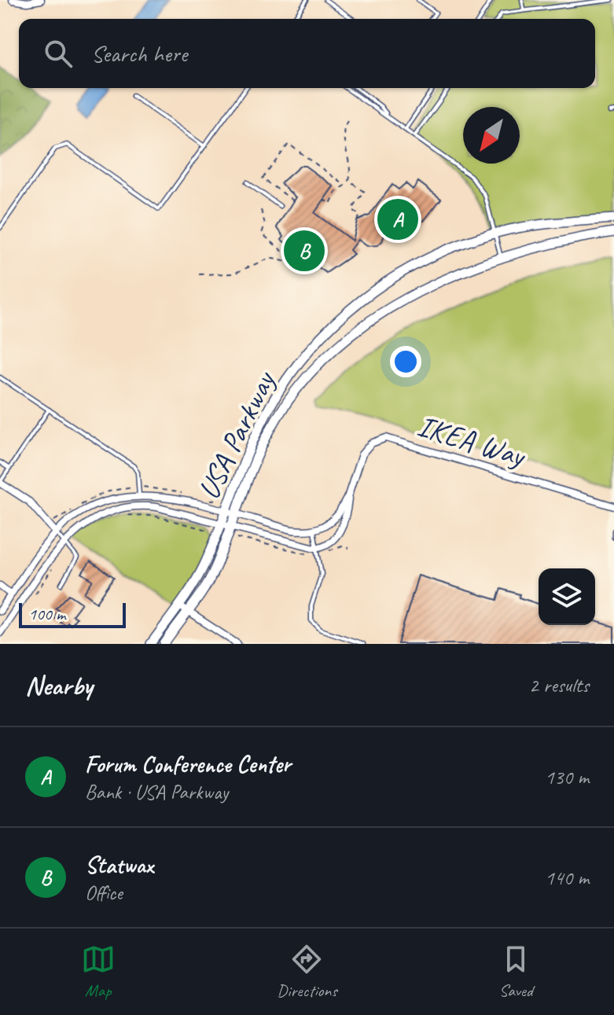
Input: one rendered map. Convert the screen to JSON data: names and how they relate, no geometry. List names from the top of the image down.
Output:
{
  "streets": {
    "street": ["USA Parkway", "IKEA Way"]
  },
  "scale_bar": "100 m",
  "north": "bottom left",
  "page": {
    "search": "Search here",
    "pins": ["A", "B"],
    "scale": "100 m",
    "heading": ["Nearby", "2 results"],
    "list": [
      {
        "mark": "A",
        "name": "Forum Conference Center",
        "note": "Bank · USA Parkway",
        "value": "130 m"
      },
      {
        "mark": "B",
        "name": "Statwax",
        "note": "Office",
        "value": "140 m"
      }
    ],
    "nav": ["Map", "Directions", "Saved"]
  }
}
